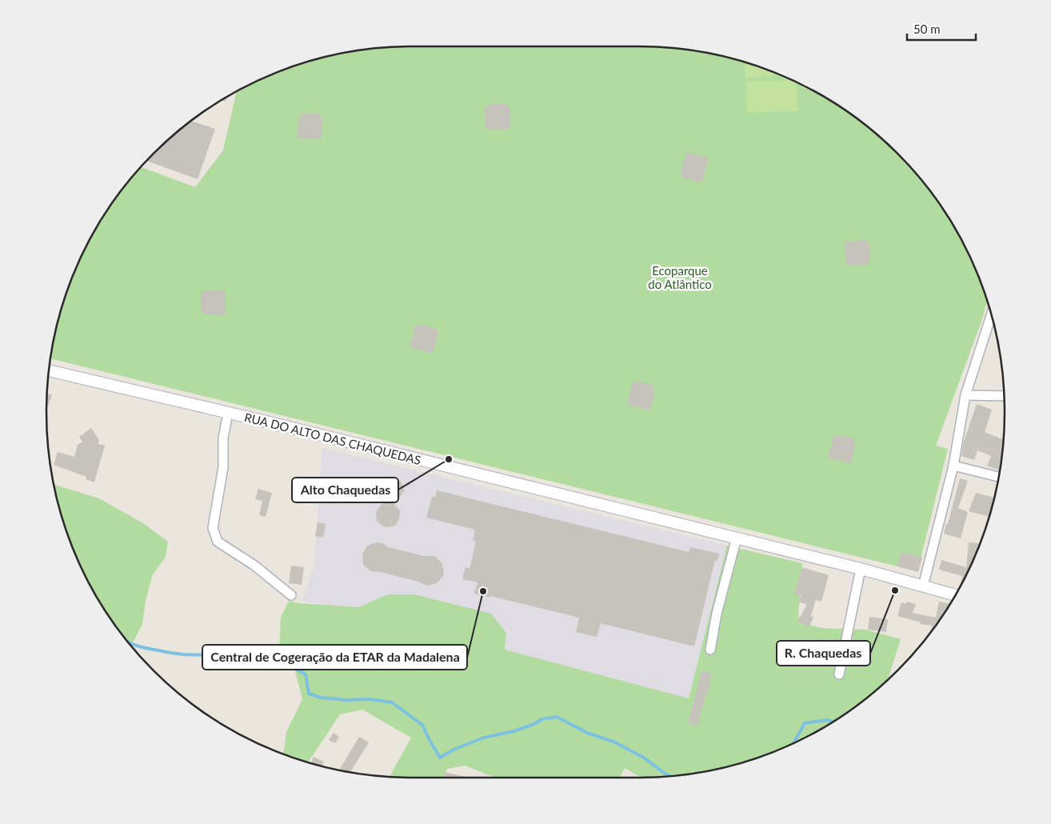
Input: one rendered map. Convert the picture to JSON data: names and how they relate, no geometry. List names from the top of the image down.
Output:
{
  "streets": {
    "street": ["RUA DO ALTO DAS CHAQUEDAS"]
  },
  "parks": ["Ecoparque do Atlântico"],
  "places": ["Alto Chaquedas", "R. Chaquedas", "Central de Cogeração da ETAR da Madalena"],
  "scale_bar": "50 m"
}
